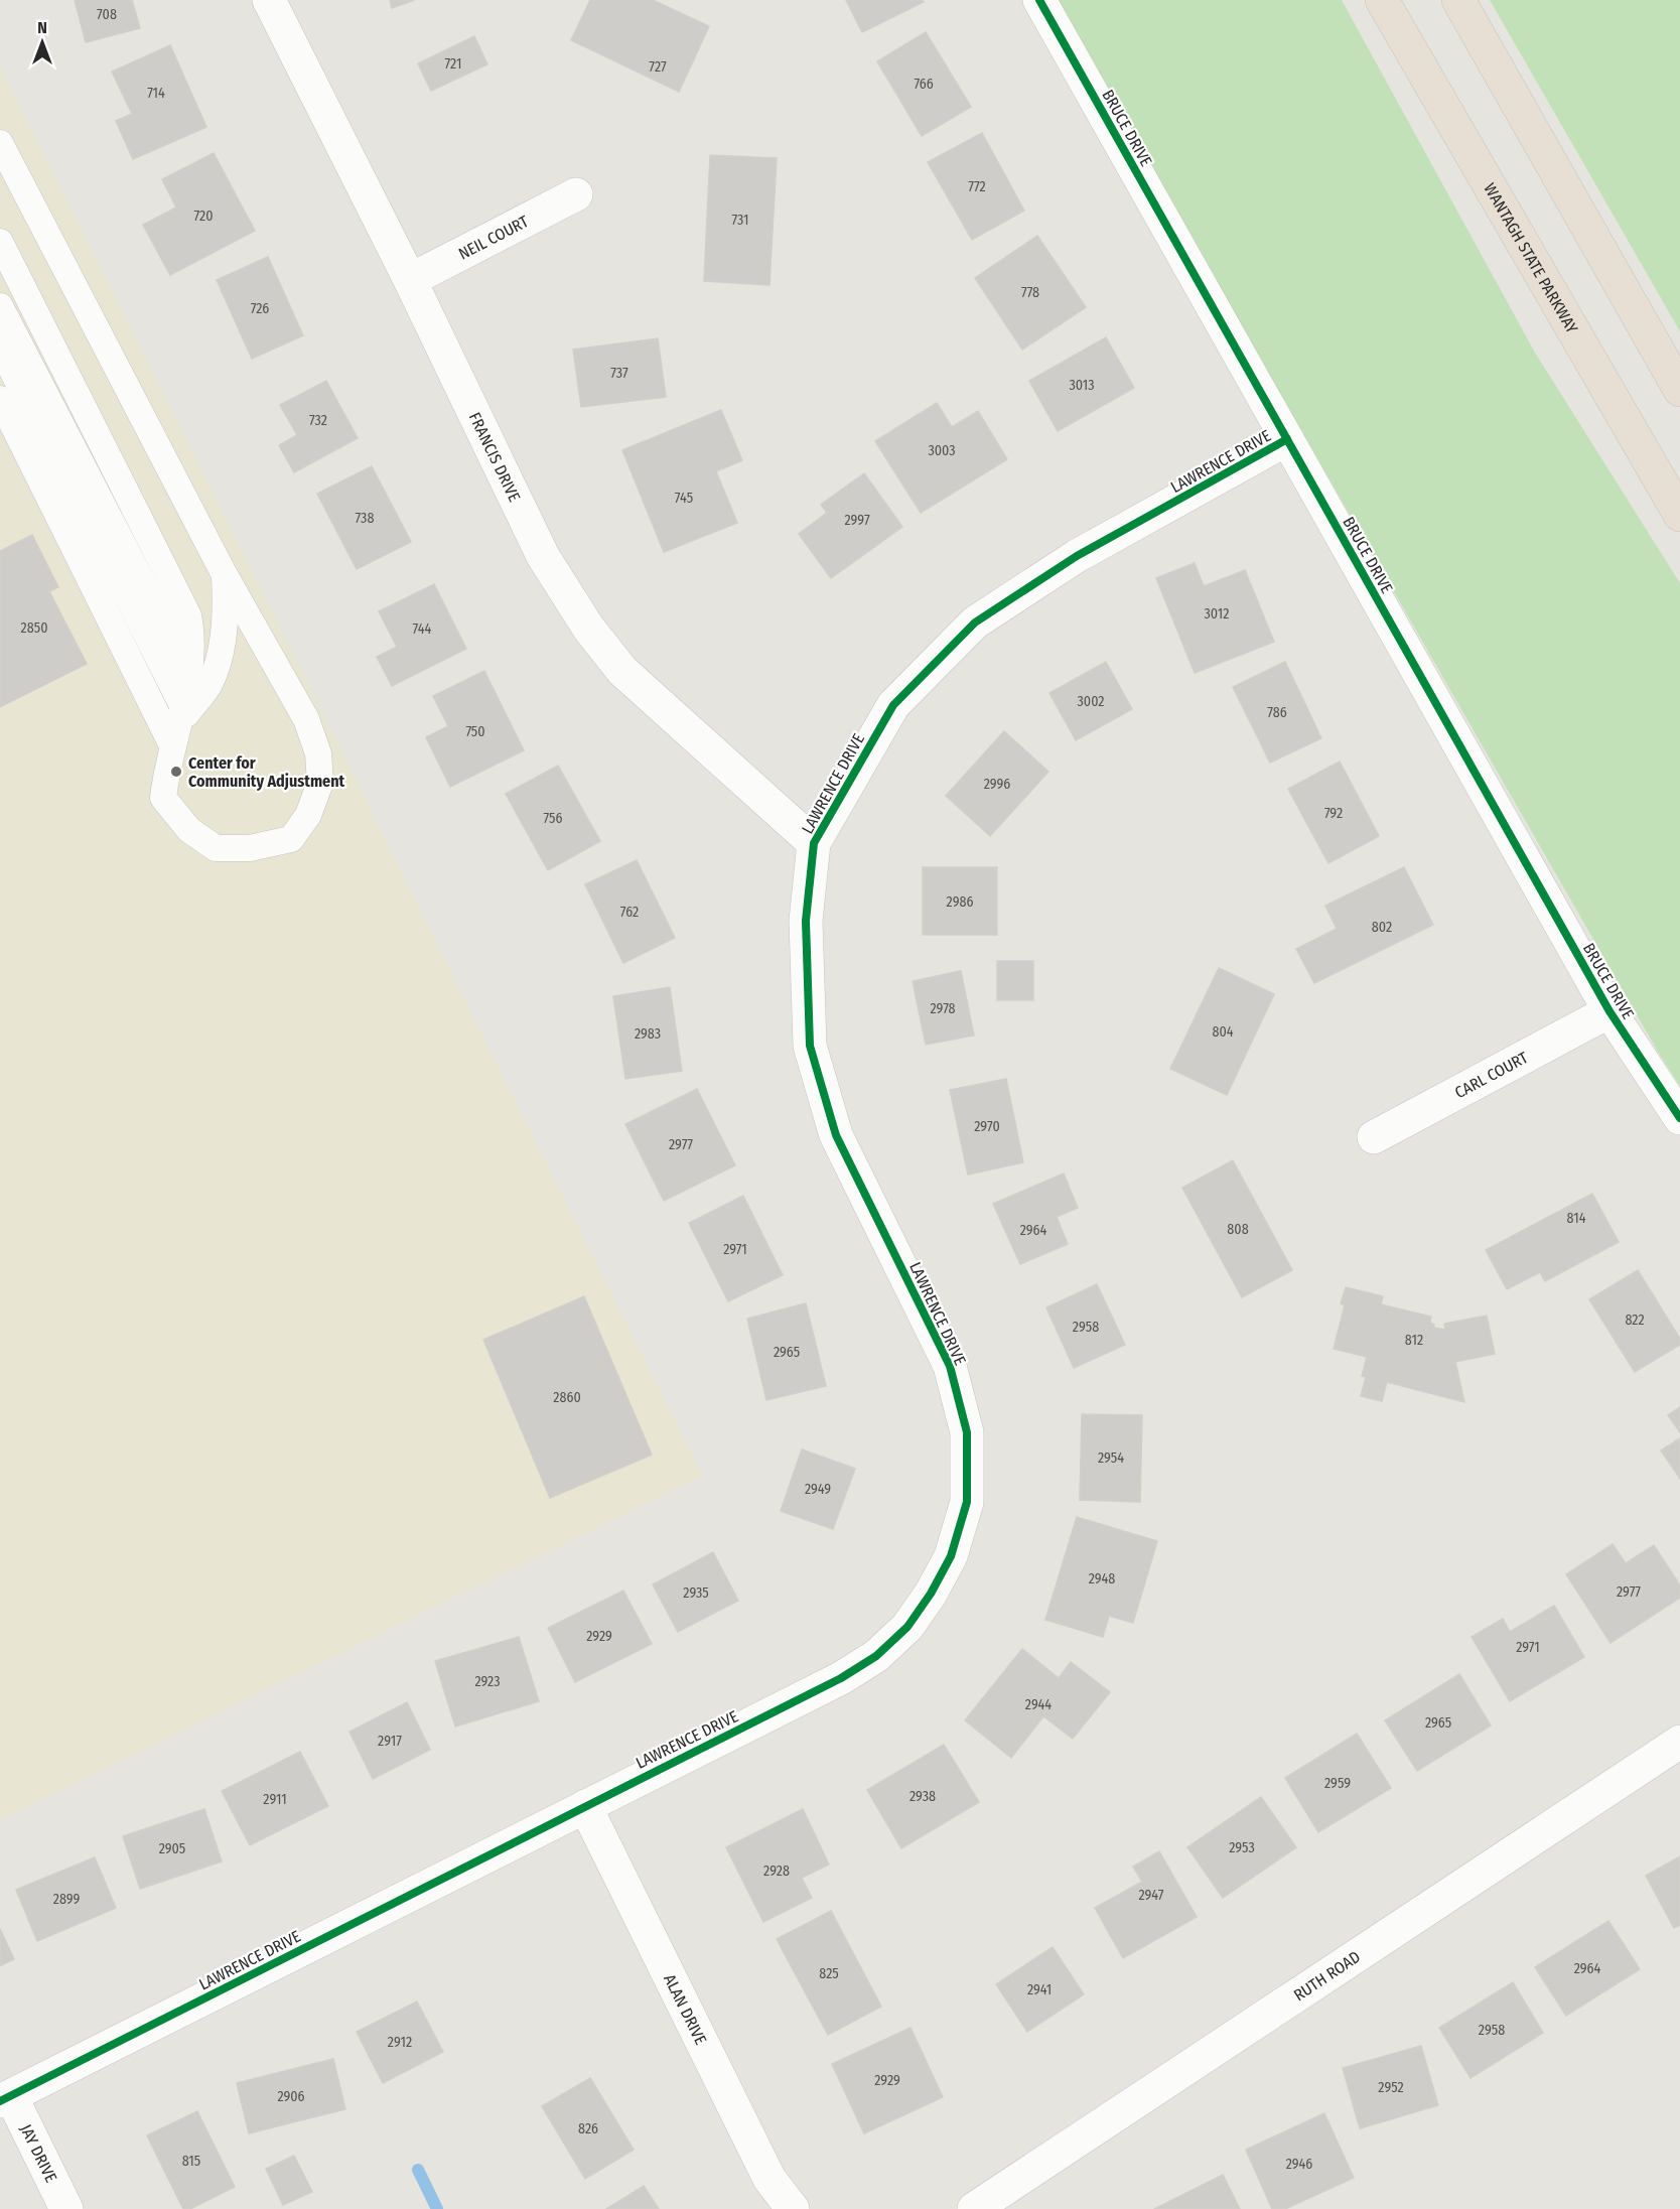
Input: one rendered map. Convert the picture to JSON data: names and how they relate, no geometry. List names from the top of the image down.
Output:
{
  "streets": {
    "highway": ["WANTAGH STATE PARKWAY"],
    "street": [
      "BRUCE DRIVE",
      "NEIL COURT",
      "FRANCIS DRIVE",
      "LAWRENCE DRIVE",
      "CARL COURT",
      "RUTH ROAD",
      "ALAN DRIVE",
      "JAY DRIVE"
    ]
  },
  "crossings": [
    ["BRUCE DRIVE", "LAWRENCE DRIVE"],
    ["BRUCE DRIVE", "CARL COURT"],
    ["NEIL COURT", "FRANCIS DRIVE"],
    ["FRANCIS DRIVE", "LAWRENCE DRIVE"],
    ["LAWRENCE DRIVE", "ALAN DRIVE"],
    ["LAWRENCE DRIVE", "JAY DRIVE"]
  ],
  "places": ["Center for Community Adjustment"],
  "house_numbers": [
    "708",
    "721",
    "727",
    "766",
    "714",
    "772",
    "720",
    "731",
    "778",
    "726",
    "737",
    "3013",
    "732",
    "3003",
    "745",
    "738",
    "2997",
    "3012",
    "2850",
    "744",
    "3002",
    "786",
    "750",
    "2996",
    "792",
    "756",
    "2986",
    "762",
    "802",
    "2978",
    "804",
    "2983",
    "2970",
    "2977",
    "814",
    "808",
    "2964",
    "2971",
    "822",
    "2958",
    "812",
    "2965",
    "2860",
    "2954",
    "2949",
    "2948",
    "2977",
    "2935",
    "2929",
    "2971",
    "2923",
    "2944",
    "2965",
    "2917",
    "2959",
    "2938",
    "2911",
    "2953",
    "2905",
    "2928",
    "2947",
    "2899",
    "2964",
    "825",
    "2941",
    "2958",
    "2912",
    "2929",
    "2952",
    "2906",
    "826",
    "815",
    "2946"
  ],
  "north": "top"
}
